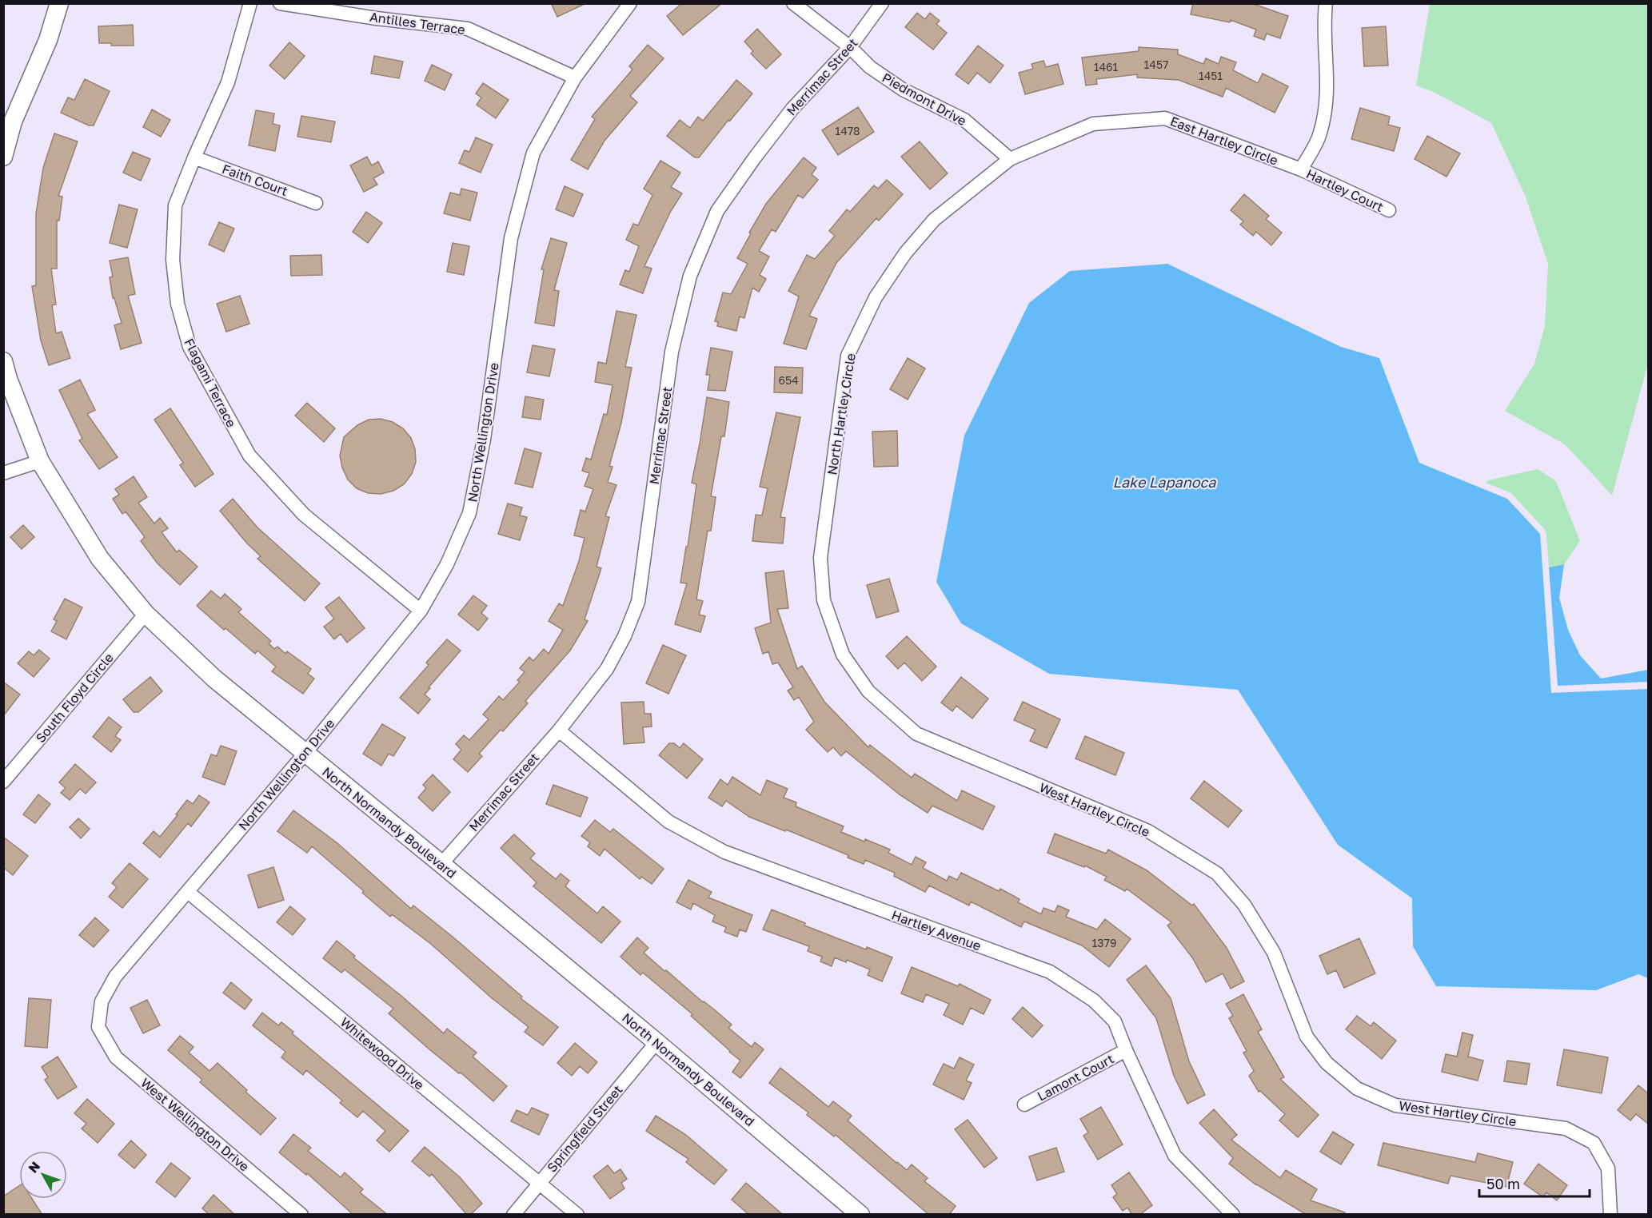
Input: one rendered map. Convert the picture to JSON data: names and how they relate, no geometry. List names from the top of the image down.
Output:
{
  "streets": {
    "street": [
      "Antilles Terrace",
      "Merrimac Street",
      "Piedmont Drive",
      "East Hartley Circle",
      "Faith Court",
      "Hartley Court",
      "Flagami Terrace",
      "North Hartley Circle",
      "North Wellington Drive",
      "South Floyd Circle",
      "West Hartley Circle",
      "North Normandy Boulevard",
      "Hartley Avenue",
      "Whitewood Drive",
      "Lamont Court",
      "West Wellington Drive",
      "Springfield Street"
    ]
  },
  "crossings": [
    ["Antilles Terrace", "North Wellington Drive"],
    ["Merrimac Street", "Piedmont Drive"],
    ["Merrimac Street", "North Normandy Boulevard"],
    ["Merrimac Street", "Hartley Avenue"],
    ["Piedmont Drive", "East Hartley Circle"],
    ["Piedmont Drive", "North Hartley Circle"],
    ["East Hartley Circle", "Hartley Court"],
    ["East Hartley Circle", "North Hartley Circle"],
    ["Faith Court", "Flagami Terrace"],
    ["Flagami Terrace", "North Wellington Drive"],
    ["North Hartley Circle", "West Hartley Circle"],
    ["North Wellington Drive", "North Normandy Boulevard"],
    ["North Wellington Drive", "Whitewood Drive"],
    ["North Wellington Drive", "West Wellington Drive"],
    ["South Floyd Circle", "North Normandy Boulevard"],
    ["North Normandy Boulevard", "Springfield Street"],
    ["Hartley Avenue", "Lamont Court"],
    ["Whitewood Drive", "Springfield Street"]
  ],
  "water": ["Lake Lapanoca"],
  "house_numbers": [
    "1457",
    "1461",
    "1451",
    "1478",
    "654",
    "1379"
  ],
  "scale_bar": "50 m",
  "north": "top left"
}
